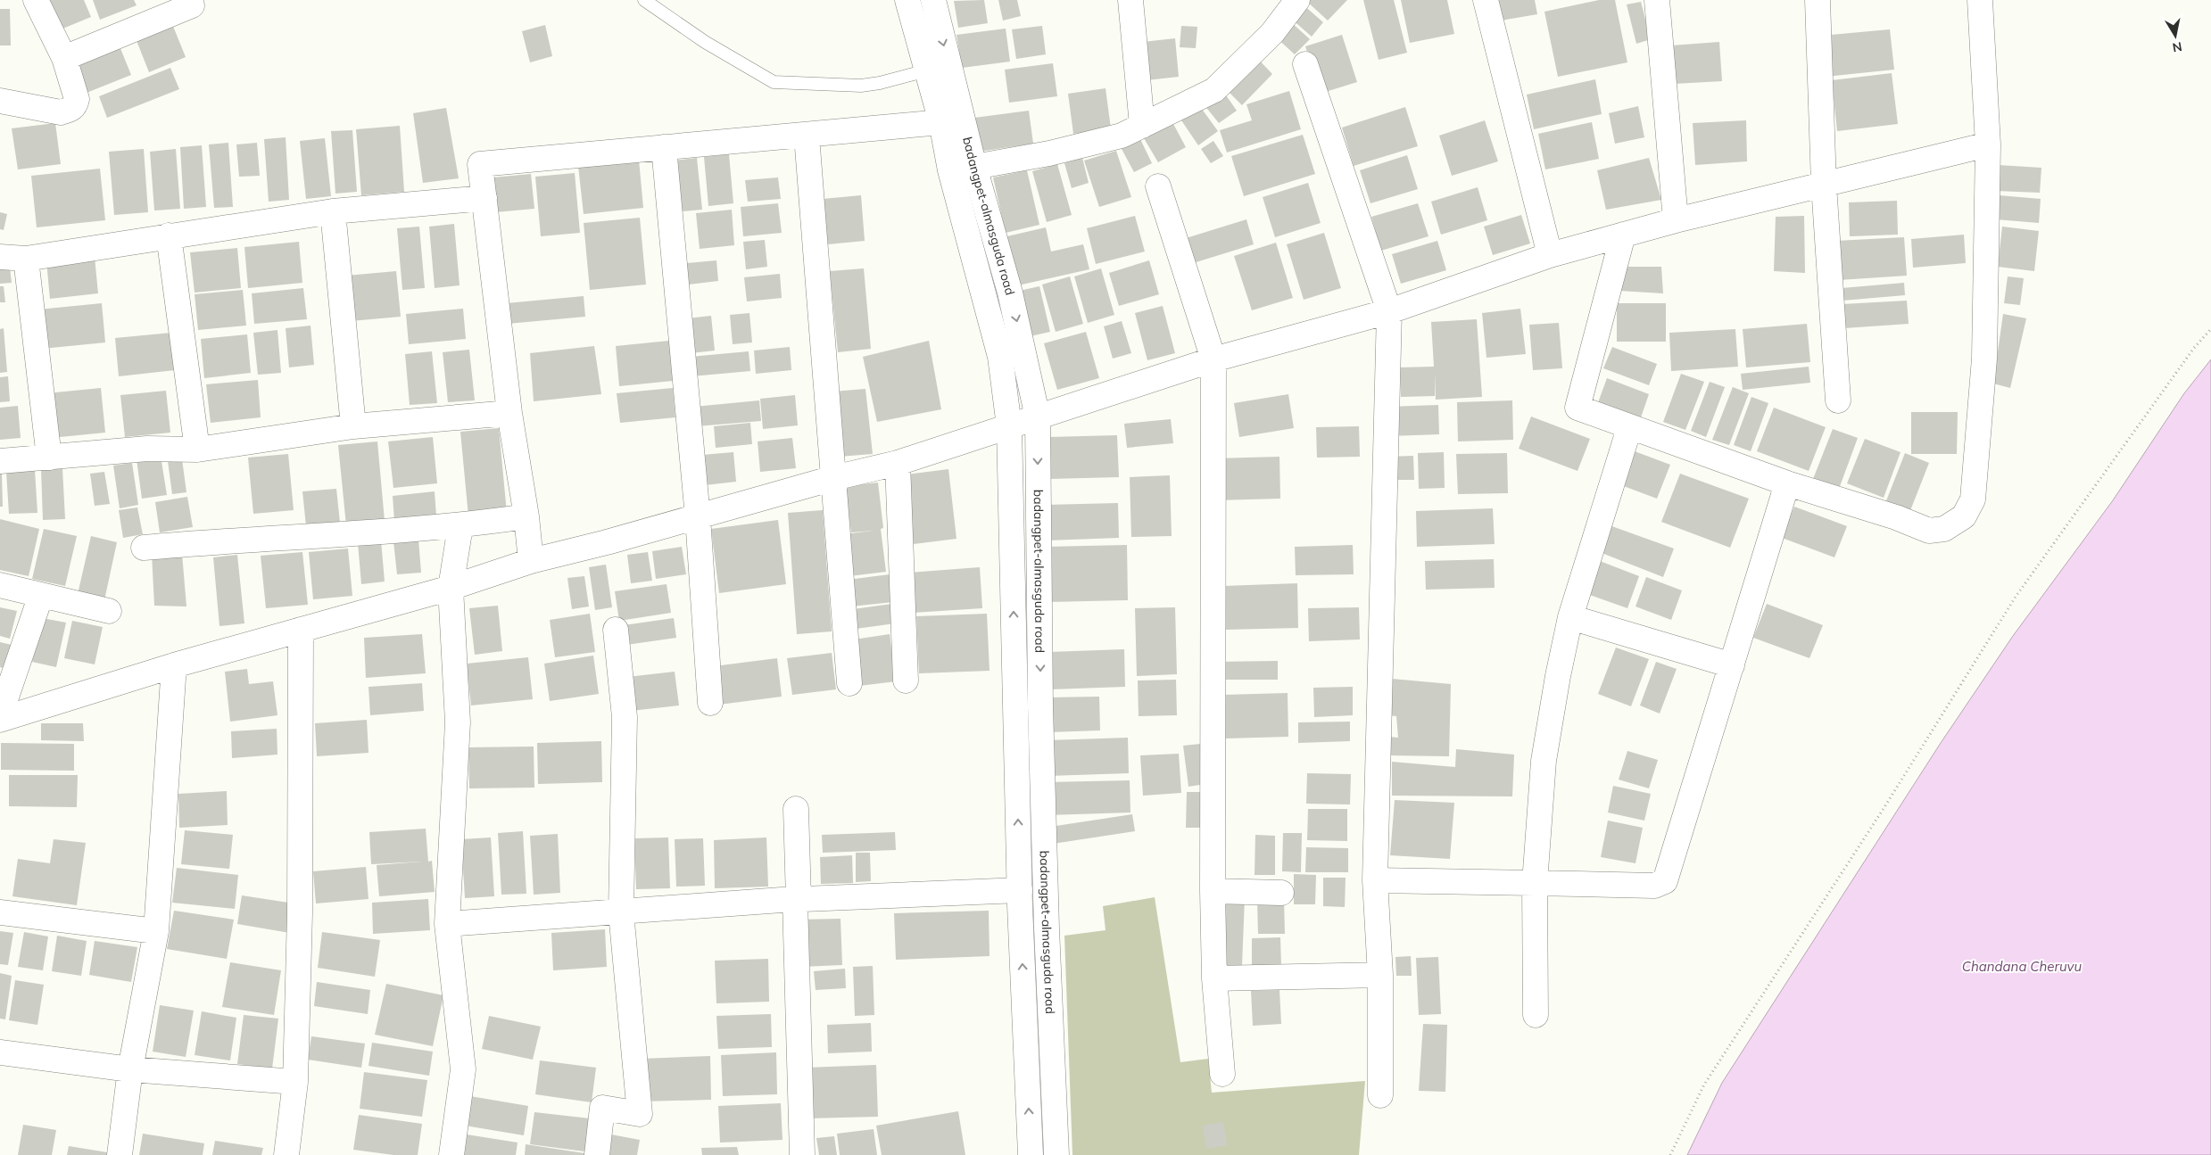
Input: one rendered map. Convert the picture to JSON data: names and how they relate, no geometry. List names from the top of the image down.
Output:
{
  "streets": {
    "street": ["badangpet-almasguda road"]
  },
  "water": ["Chandana Cheruvu"],
  "north": "bottom"
}
